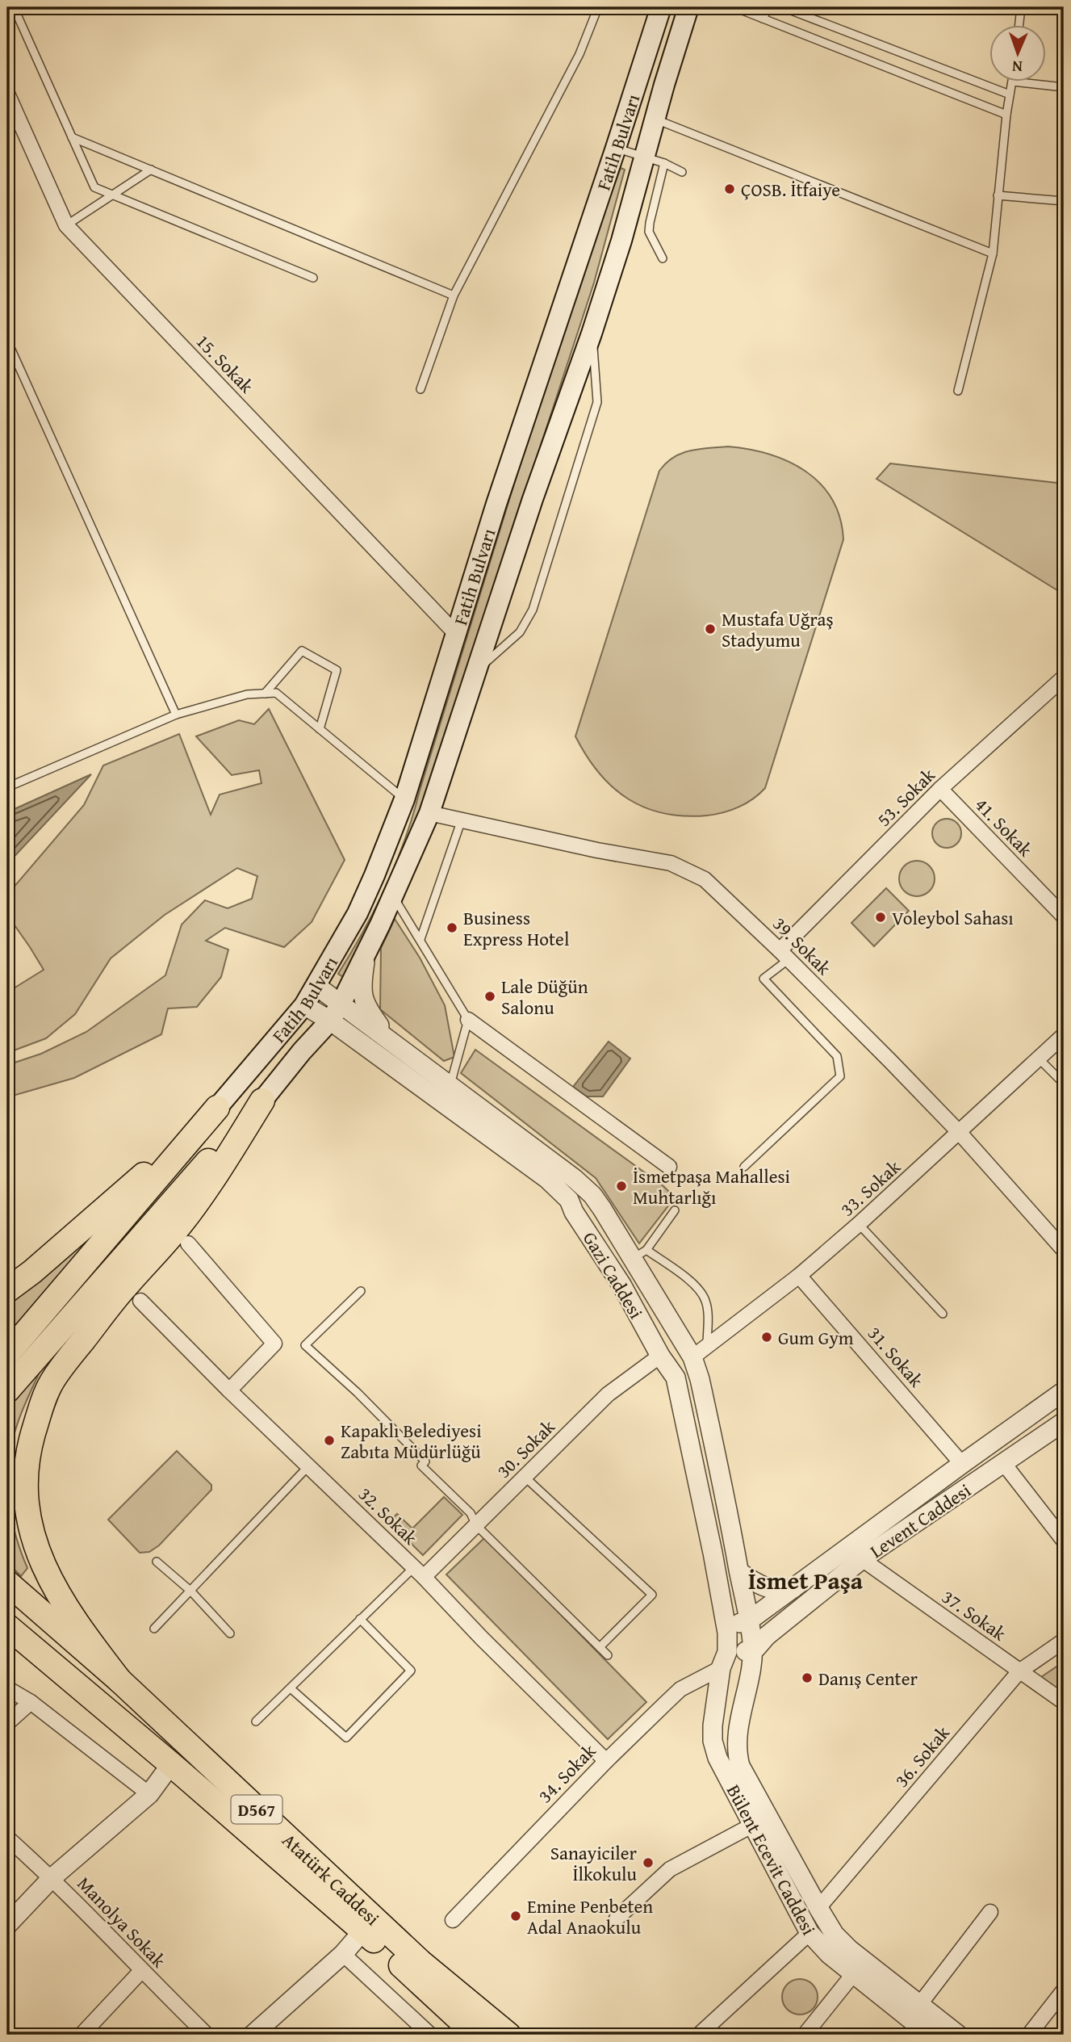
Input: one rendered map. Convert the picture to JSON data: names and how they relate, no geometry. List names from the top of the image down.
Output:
{
  "streets": {
    "highway": ["D567", "Atatürk Caddesi"],
    "main road": ["Fatih Bulvarı"],
    "street": [
      "15. Sokak",
      "53. Sokak",
      "41. Sokak",
      "39. Sokak",
      "33. Sokak",
      "Gazi Caddesi",
      "31. Sokak",
      "30. Sokak",
      "32. Sokak",
      "Levent Caddesi",
      "37. Sokak",
      "36. Sokak",
      "34. Sokak",
      "Bülent Ecevit Caddesi",
      "Manolya Sokak"
    ]
  },
  "crossings": [
    ["Fatih Bulvarı", "15. Sokak"],
    ["Fatih Bulvarı", "39. Sokak"],
    ["Fatih Bulvarı", "Gazi Caddesi"],
    ["53. Sokak", "41. Sokak"],
    ["53. Sokak", "39. Sokak"],
    ["39. Sokak", "33. Sokak"],
    ["33. Sokak", "31. Sokak"],
    ["Gazi Caddesi", "30. Sokak"],
    ["Gazi Caddesi", "Levent Caddesi"],
    ["Gazi Caddesi", "34. Sokak"],
    ["Gazi Caddesi", "Bülent Ecevit Caddesi"],
    ["31. Sokak", "Levent Caddesi"],
    ["30. Sokak", "32. Sokak"],
    ["32. Sokak", "34. Sokak"],
    ["Levent Caddesi", "37. Sokak"],
    ["Levent Caddesi", "34. Sokak"],
    ["Levent Caddesi", "Bülent Ecevit Caddesi"],
    ["37. Sokak", "36. Sokak"],
    ["34. Sokak", "Bülent Ecevit Caddesi"]
  ],
  "districts": ["İsmet Paşa"],
  "places": [
    "ÇOSB. İtfaiye",
    "Mustafa Uğraş Stadyumu",
    "Voleybol Sahası",
    "Business Express Hotel",
    "Lale Düğün Salonu",
    "İsmetpaşa Mahallesi Muhtarlığı",
    "Gum Gym",
    "Kapaklı Belediyesi Zabıta Müdürlüğü",
    "Danış Center",
    "Sanayiciler İlkokulu",
    "Emine Penbeten Adal Anaokulu"
  ],
  "north": "bottom"
}
